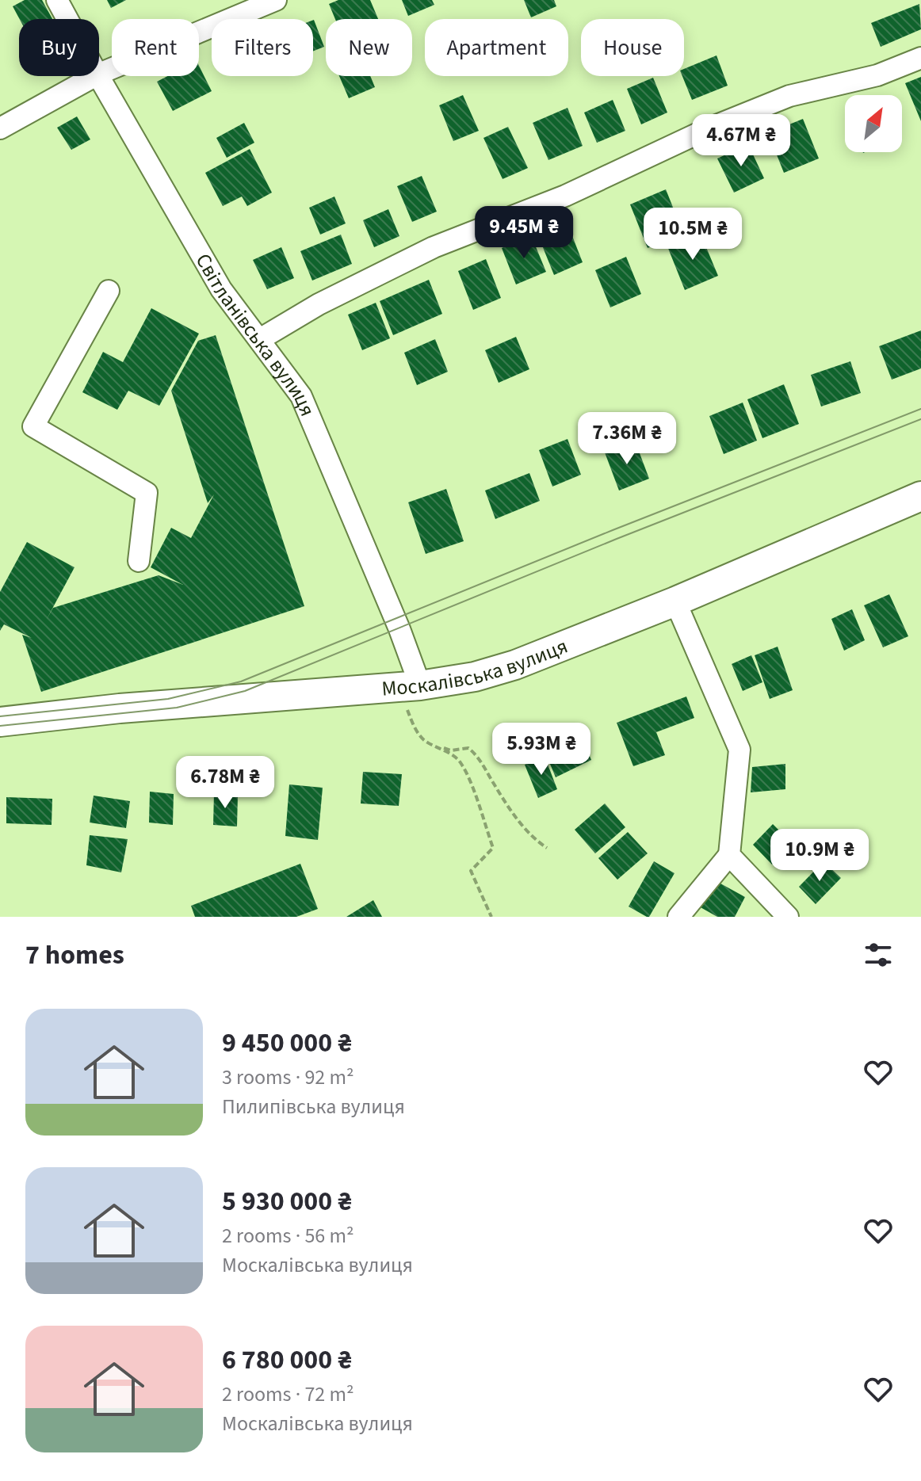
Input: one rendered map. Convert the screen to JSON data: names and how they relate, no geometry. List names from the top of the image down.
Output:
{
  "streets": {
    "street": ["Світланівська вулиця", "Москалівська вулиця"]
  },
  "crossings": [
    ["Світланівська вулиця", "Москалівська вулиця"]
  ],
  "north": "top right",
  "page": {
    "chip": [
      "Buy",
      "Rent",
      "Filters",
      "New",
      "Apartment",
      "House"
    ],
    "price": [
      "4.67M ₴",
      "9.45M ₴",
      "10.5M ₴",
      "7.36M ₴",
      "5.93M ₴",
      "6.78M ₴",
      "10.9M ₴"
    ],
    "heading": "7 homes",
    "list": [
      {
        "name": "9 450 000 ₴",
        "note": "3 rooms · 92 m² · Пилипівська вулиця"
      },
      {
        "name": "5 930 000 ₴",
        "note": "2 rooms · 56 m² · Москалівська вулиця"
      },
      {
        "name": "6 780 000 ₴",
        "note": "2 rooms · 72 m² · Москалівська вулиця"
      }
    ]
  }
}
